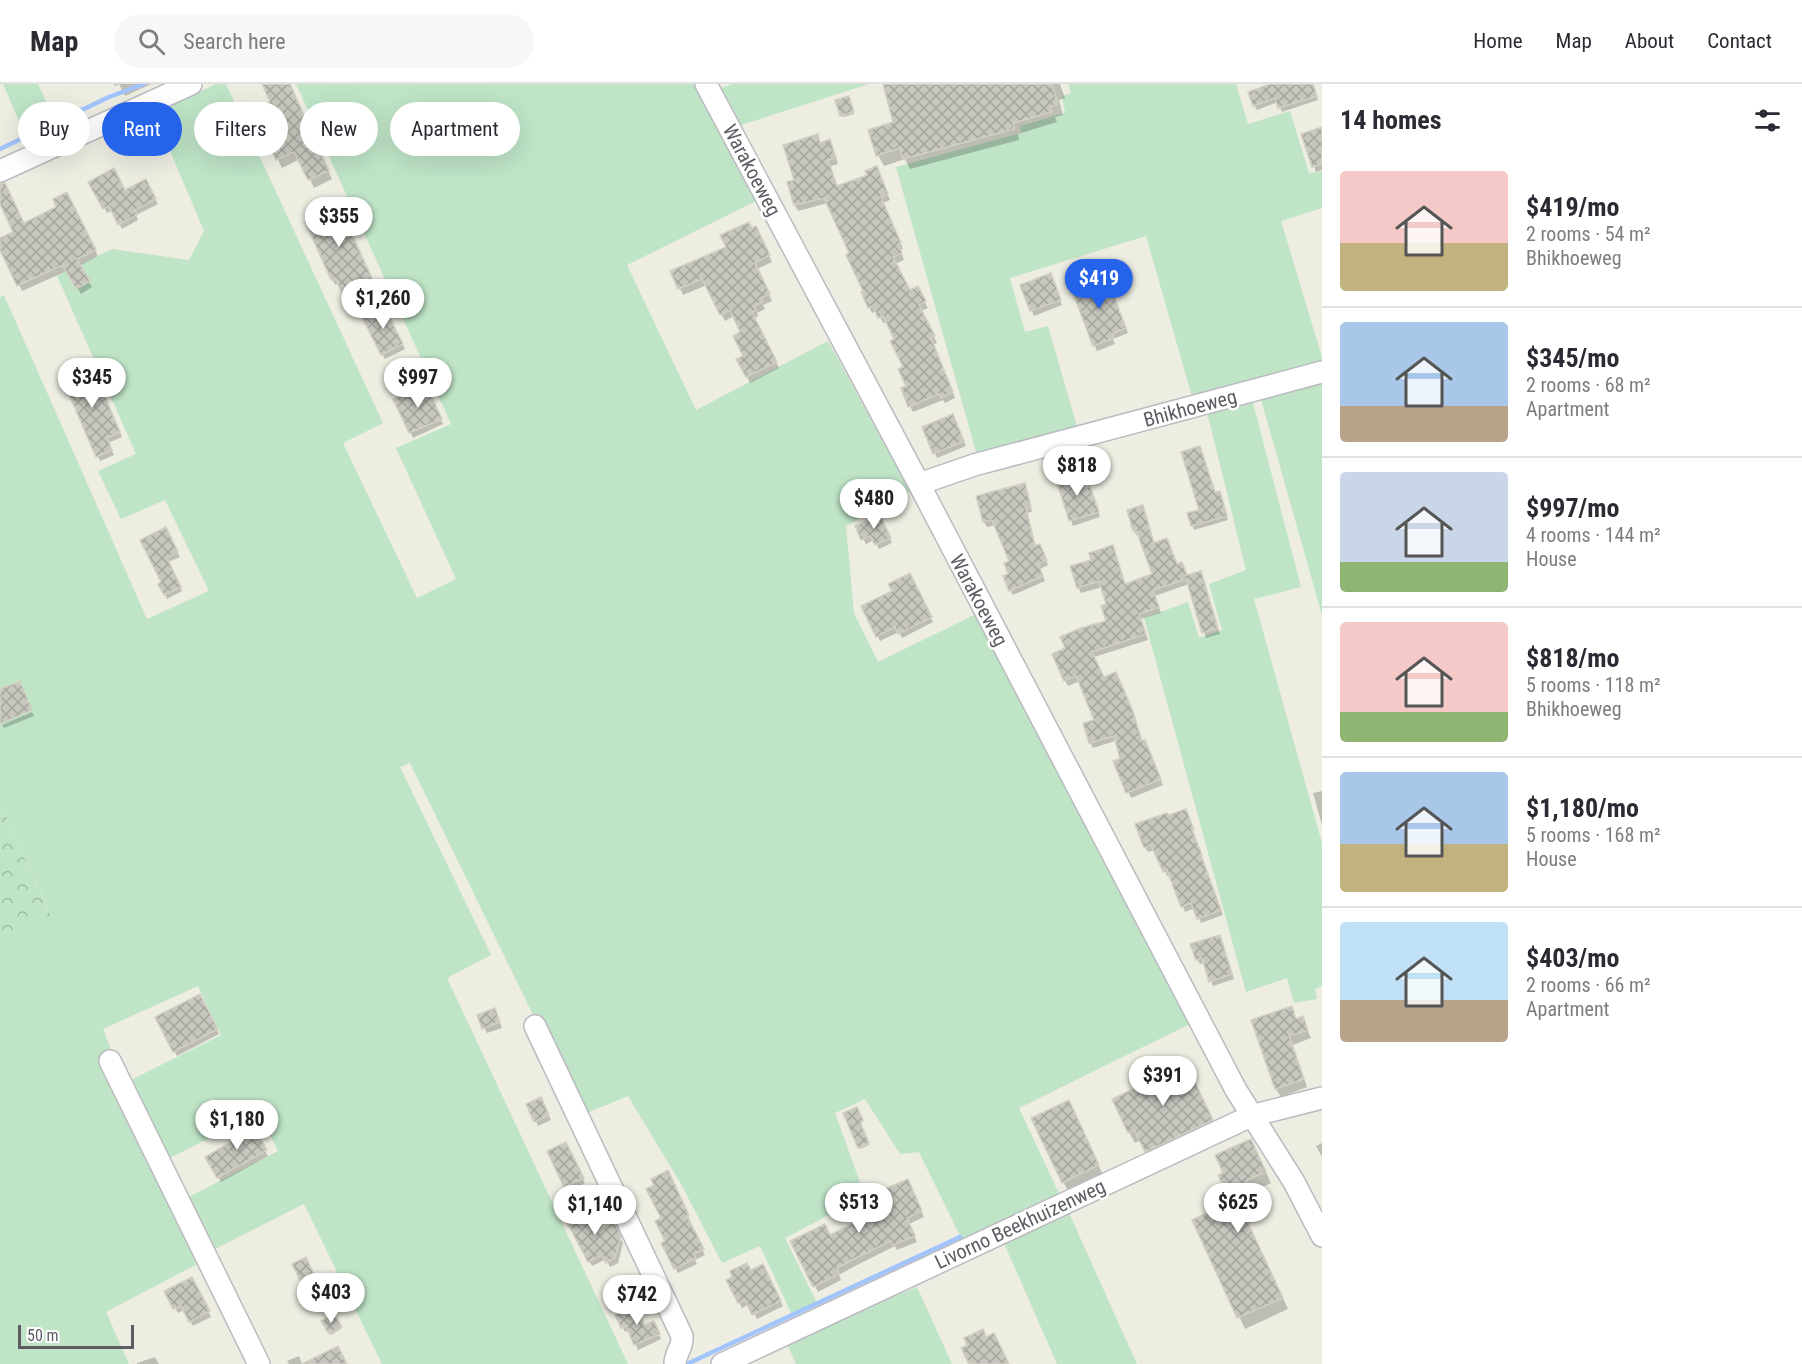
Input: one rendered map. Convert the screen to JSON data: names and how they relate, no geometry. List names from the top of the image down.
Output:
{
  "streets": {
    "street": ["Warakoeweg", "Bhikhoeweg", "Livorno Beekhuizenweg"]
  },
  "crossings": [
    ["Warakoeweg", "Bhikhoeweg"],
    ["Warakoeweg", "Livorno Beekhuizenweg"]
  ],
  "scale_bar": "50 m",
  "page": {
    "header": "Map",
    "search": "Search here",
    "nav": [
      "Home",
      "Map",
      "About",
      "Contact"
    ],
    "heading": "14 homes",
    "chip": [
      "Buy",
      "Rent",
      "Filters",
      "New",
      "Apartment"
    ],
    "list": [
      {
        "name": "$419/mo",
        "note": "2 rooms · 54 m² · Bhikhoeweg"
      },
      {
        "name": "$345/mo",
        "note": "2 rooms · 68 m² · Apartment"
      },
      {
        "name": "$997/mo",
        "note": "4 rooms · 144 m² · House"
      },
      {
        "name": "$818/mo",
        "note": "5 rooms · 118 m² · Bhikhoeweg"
      },
      {
        "name": "$1,180/mo",
        "note": "5 rooms · 168 m² · House"
      },
      {
        "name": "$403/mo",
        "note": "2 rooms · 66 m² · Apartment"
      }
    ],
    "price": [
      "$355",
      "$419",
      "$1,260",
      "$345",
      "$997",
      "$818",
      "$480",
      "$391",
      "$1,180",
      "$513",
      "$625",
      "$1,140",
      "$403",
      "$742"
    ],
    "scale": "50 m"
  }
}
